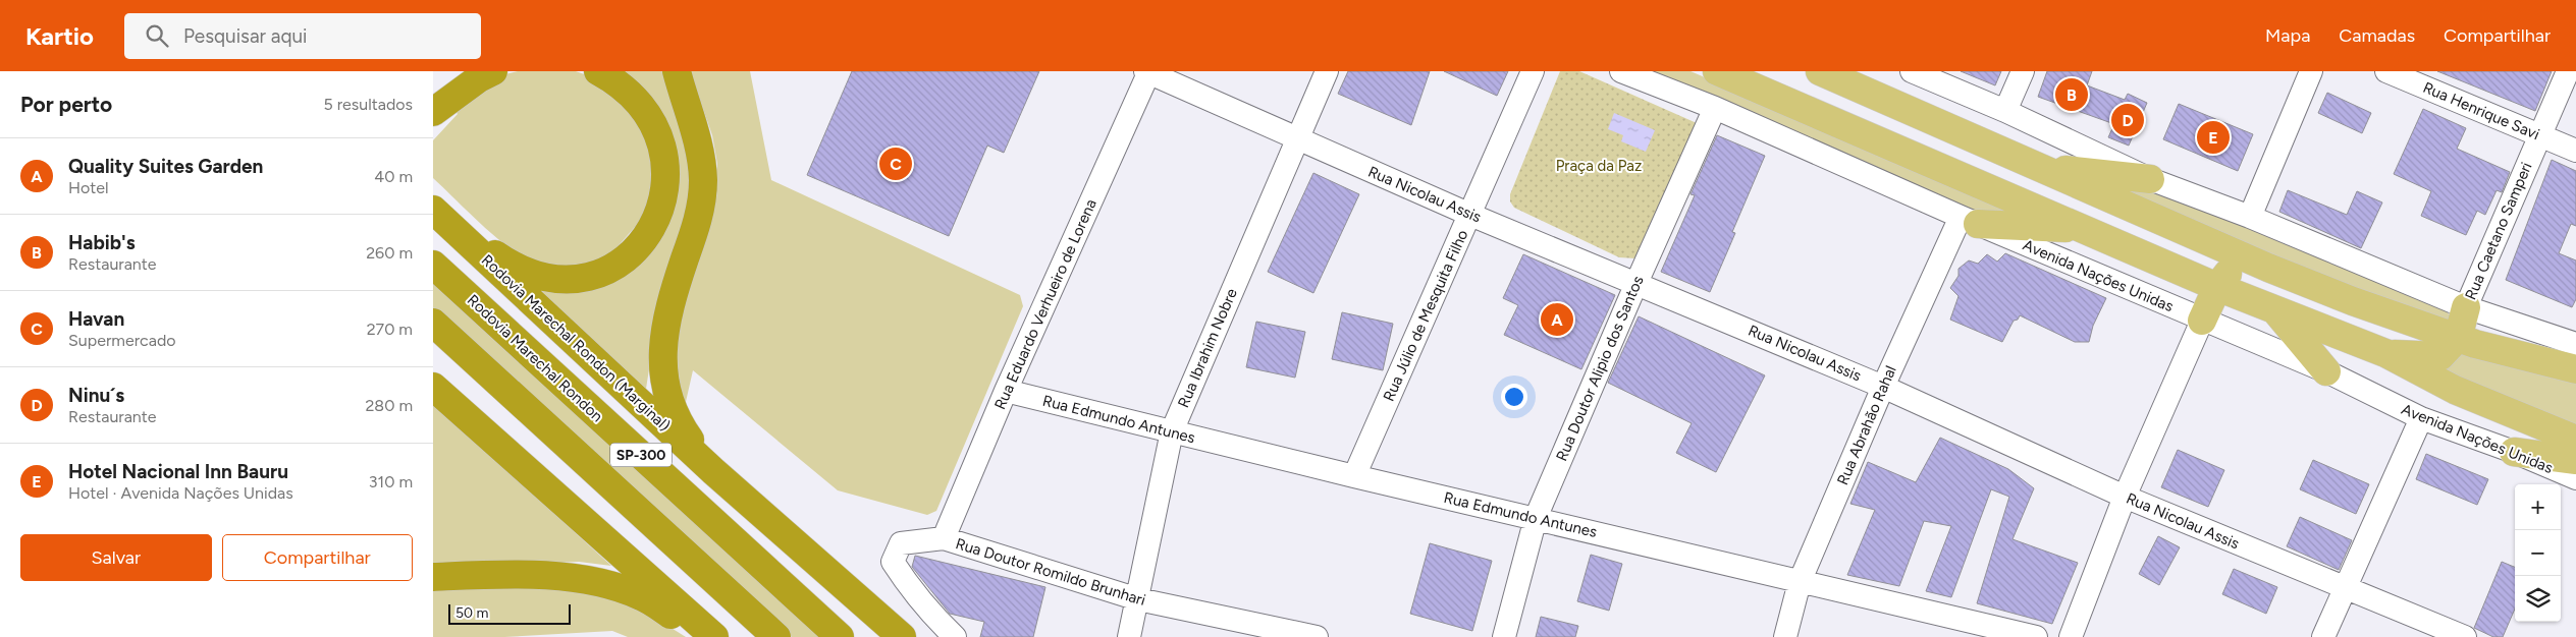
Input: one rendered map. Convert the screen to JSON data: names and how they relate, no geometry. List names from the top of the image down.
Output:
{
  "streets": {
    "highway": ["Rodovia Marechal Rondon (Marginal)", "Rodovia Marechal Rondon", "SP-300"],
    "street": [
      "Rua Henrique Savi",
      "Rua Nicolau Assis",
      "Rua Caetano Samperi",
      "Avenida Nações Unidas",
      "Rua Eduardo Verhueiro de Lorena",
      "Rua Júlio de Mesquita Filho",
      "Rua Ibrahim Nobre",
      "Rua Doutor Alipio dos Santos",
      "Rua Edmundo Antunes",
      "Rua Abrahão Rahal",
      "Rua Doutor Romildo Brunhari"
    ]
  },
  "crossings": [
    ["Rua Henrique Savi", "Rua Caetano Samperi"],
    ["Rua Nicolau Assis", "Rua Eduardo Verhueiro de Lorena"],
    ["Rua Nicolau Assis", "Rua Júlio de Mesquita Filho"],
    ["Rua Nicolau Assis", "Rua Ibrahim Nobre"],
    ["Rua Nicolau Assis", "Rua Doutor Alipio dos Santos"],
    ["Rua Nicolau Assis", "Rua Abrahão Rahal"],
    ["Avenida Nações Unidas", "Rua Doutor Alipio dos Santos"],
    ["Avenida Nações Unidas", "Rua Abrahão Rahal"],
    ["Rua Eduardo Verhueiro de Lorena", "Rua Edmundo Antunes"],
    ["Rua Eduardo Verhueiro de Lorena", "Rua Doutor Romildo Brunhari"],
    ["Rua Júlio de Mesquita Filho", "Rua Edmundo Antunes"],
    ["Rua Ibrahim Nobre", "Rua Edmundo Antunes"],
    ["Rua Ibrahim Nobre", "Rua Doutor Romildo Brunhari"],
    ["Rua Doutor Alipio dos Santos", "Rua Edmundo Antunes"],
    ["Rua Edmundo Antunes", "Rua Abrahão Rahal"]
  ],
  "parks": ["Praça da Paz"],
  "scale_bar": "50 m",
  "page": {
    "header": "Kartio",
    "search": "Pesquisar aqui",
    "nav": ["Mapa", "Camadas", "Compartilhar"],
    "heading": ["Por perto", "5 resultados"],
    "pins": [
      "B",
      "D",
      "E",
      "C",
      "A"
    ],
    "list": [
      {
        "mark": "A",
        "name": "Quality Suites Garden",
        "note": "Hotel",
        "value": "40 m"
      },
      {
        "mark": "B",
        "name": "Habib's",
        "note": "Restaurante",
        "value": "260 m"
      },
      {
        "mark": "C",
        "name": "Havan",
        "note": "Supermercado",
        "value": "270 m"
      },
      {
        "mark": "D",
        "name": "Ninu´s",
        "note": "Restaurante",
        "value": "280 m"
      },
      {
        "mark": "E",
        "name": "Hotel Nacional Inn Bauru",
        "note": "Hotel · Avenida Nações Unidas",
        "value": "310 m"
      }
    ],
    "map_buttons": ["+", "−"],
    "buttons": ["Salvar", "Compartilhar"],
    "scale": "50 m"
  }
}
